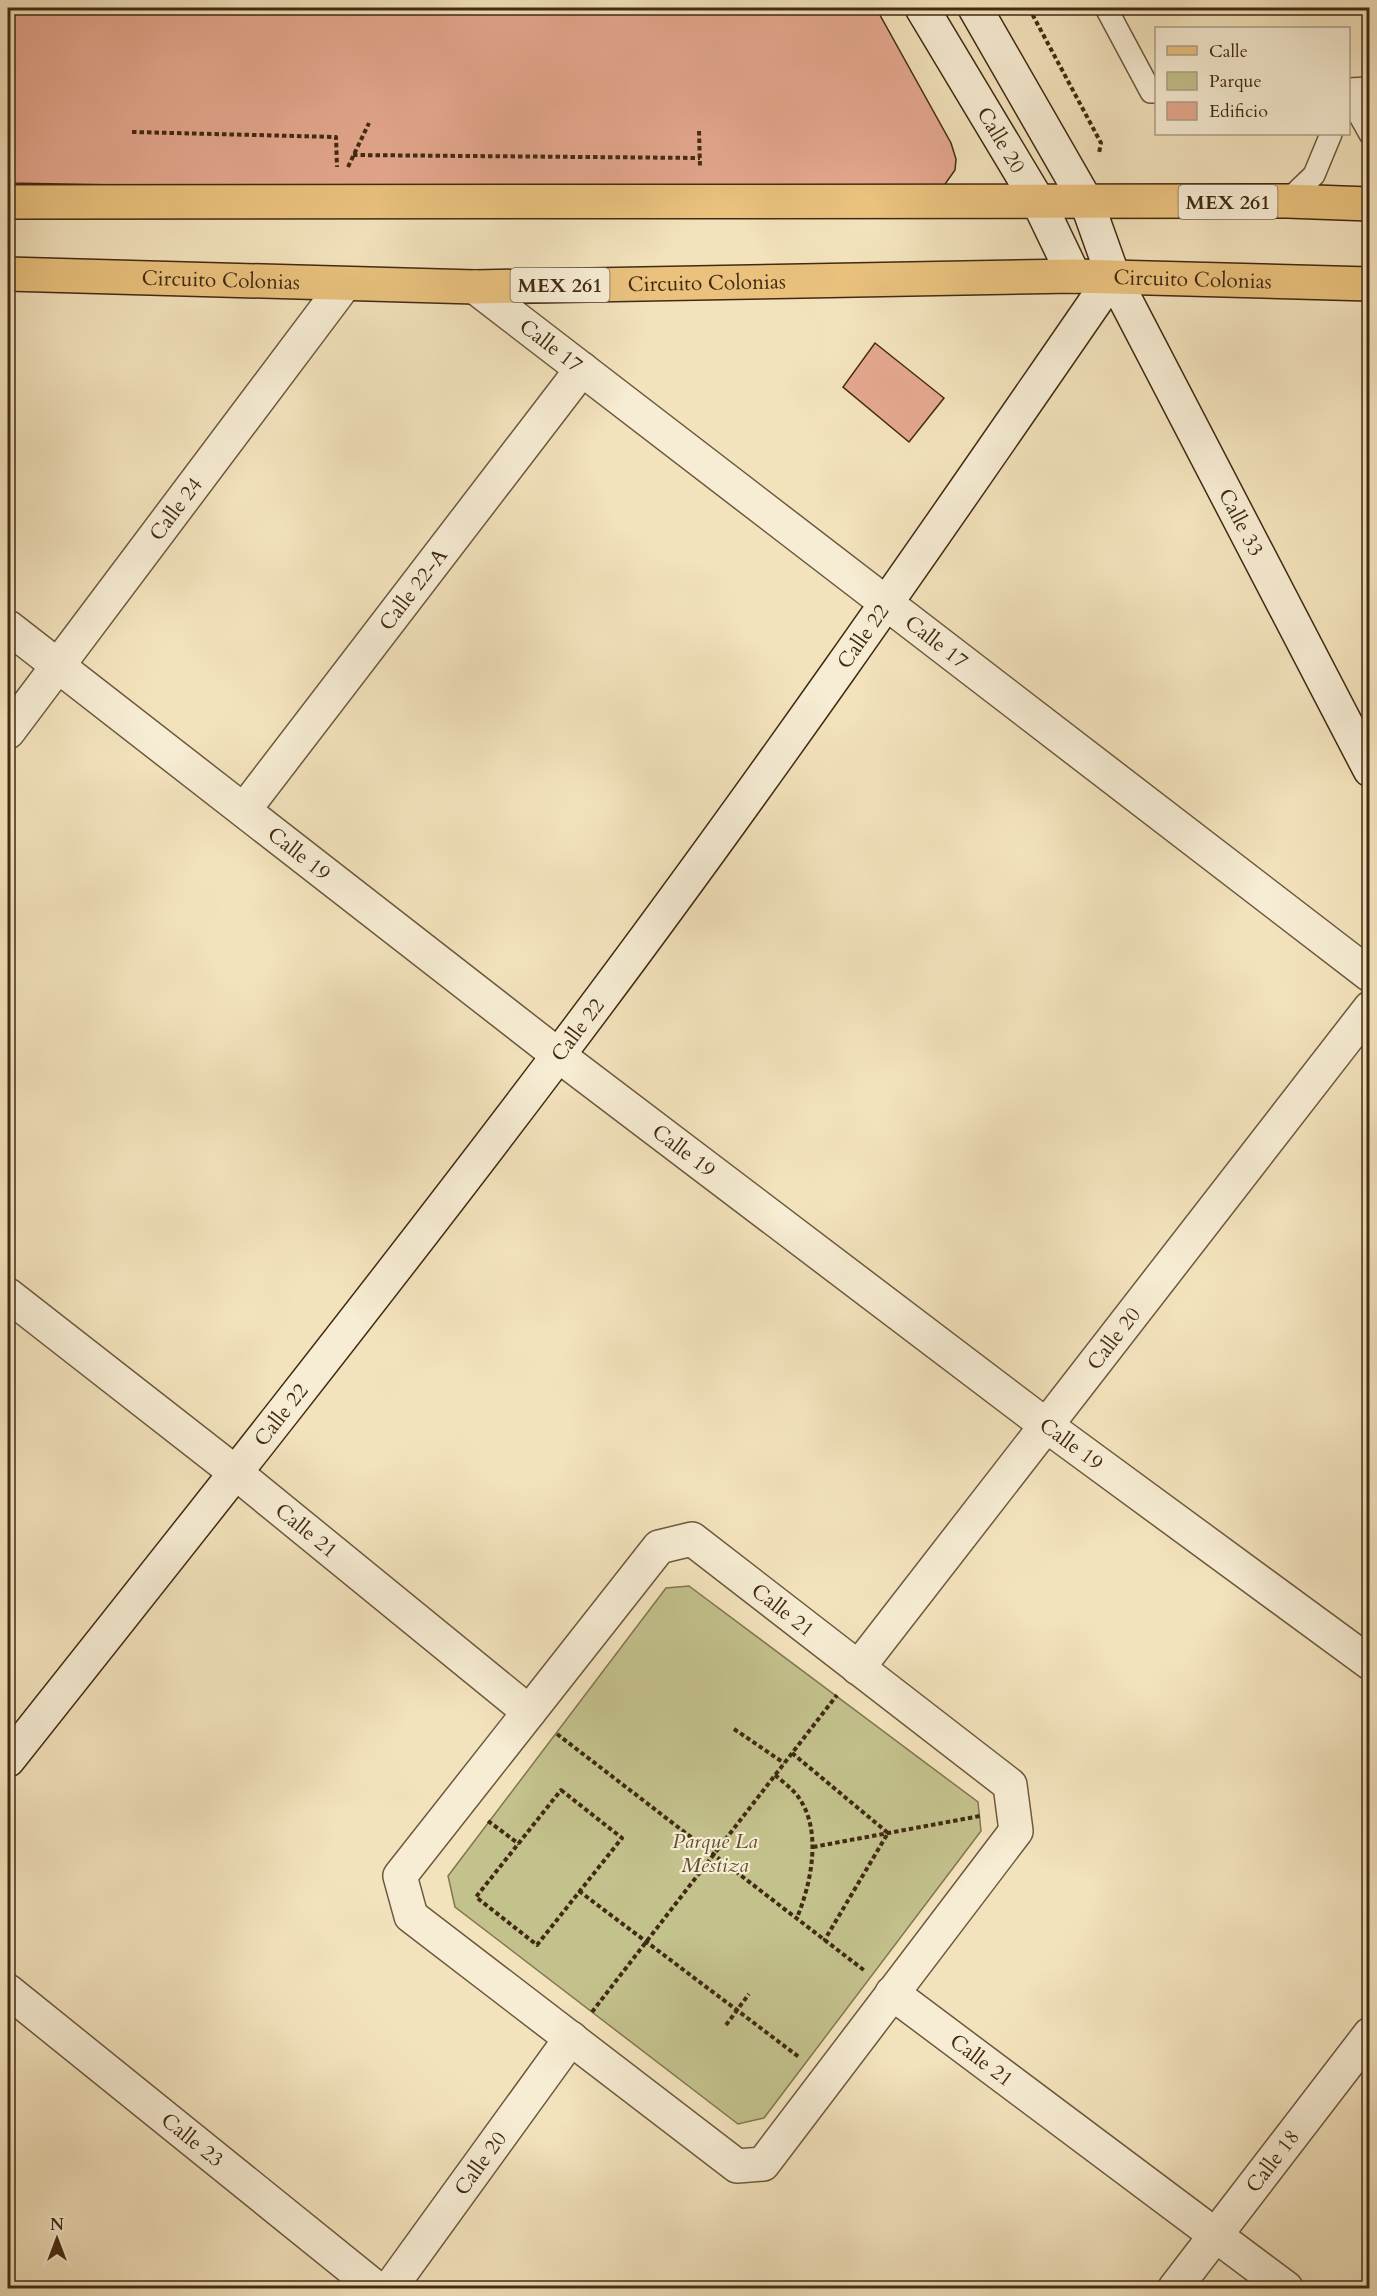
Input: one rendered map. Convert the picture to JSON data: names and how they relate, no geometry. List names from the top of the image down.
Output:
{
  "streets": {
    "main road": ["MEX 261", "Circuito Colonias"],
    "street": [
      "Calle 20",
      "Calle 17",
      "Calle 24",
      "Calle 33",
      "Calle 22-A",
      "Calle 22",
      "Calle 19",
      "Calle 21",
      "Calle 23",
      "Calle 18"
    ]
  },
  "crossings": [
    ["Calle 20", "MEX 261"],
    ["Calle 20", "Circuito Colonias"],
    ["Calle 20", "Calle 33"],
    ["Calle 20", "Calle 22"],
    ["Calle 20", "Calle 19"],
    ["Calle 20", "Calle 21"],
    ["Circuito Colonias", "Calle 17"],
    ["Circuito Colonias", "Calle 24"],
    ["Circuito Colonias", "Calle 33"],
    ["Circuito Colonias", "Calle 22"],
    ["Calle 17", "Calle 22-A"],
    ["Calle 17", "Calle 22"],
    ["Calle 24", "Calle 19"],
    ["Calle 33", "Calle 22"],
    ["Calle 22-A", "Calle 19"],
    ["Calle 22", "Calle 19"],
    ["Calle 22", "Calle 21"],
    ["Calle 21", "Calle 18"]
  ],
  "parks": ["Parque La Mestiza"],
  "legend": ["Calle", "Parque", "Edificio"],
  "north": "top"
}
